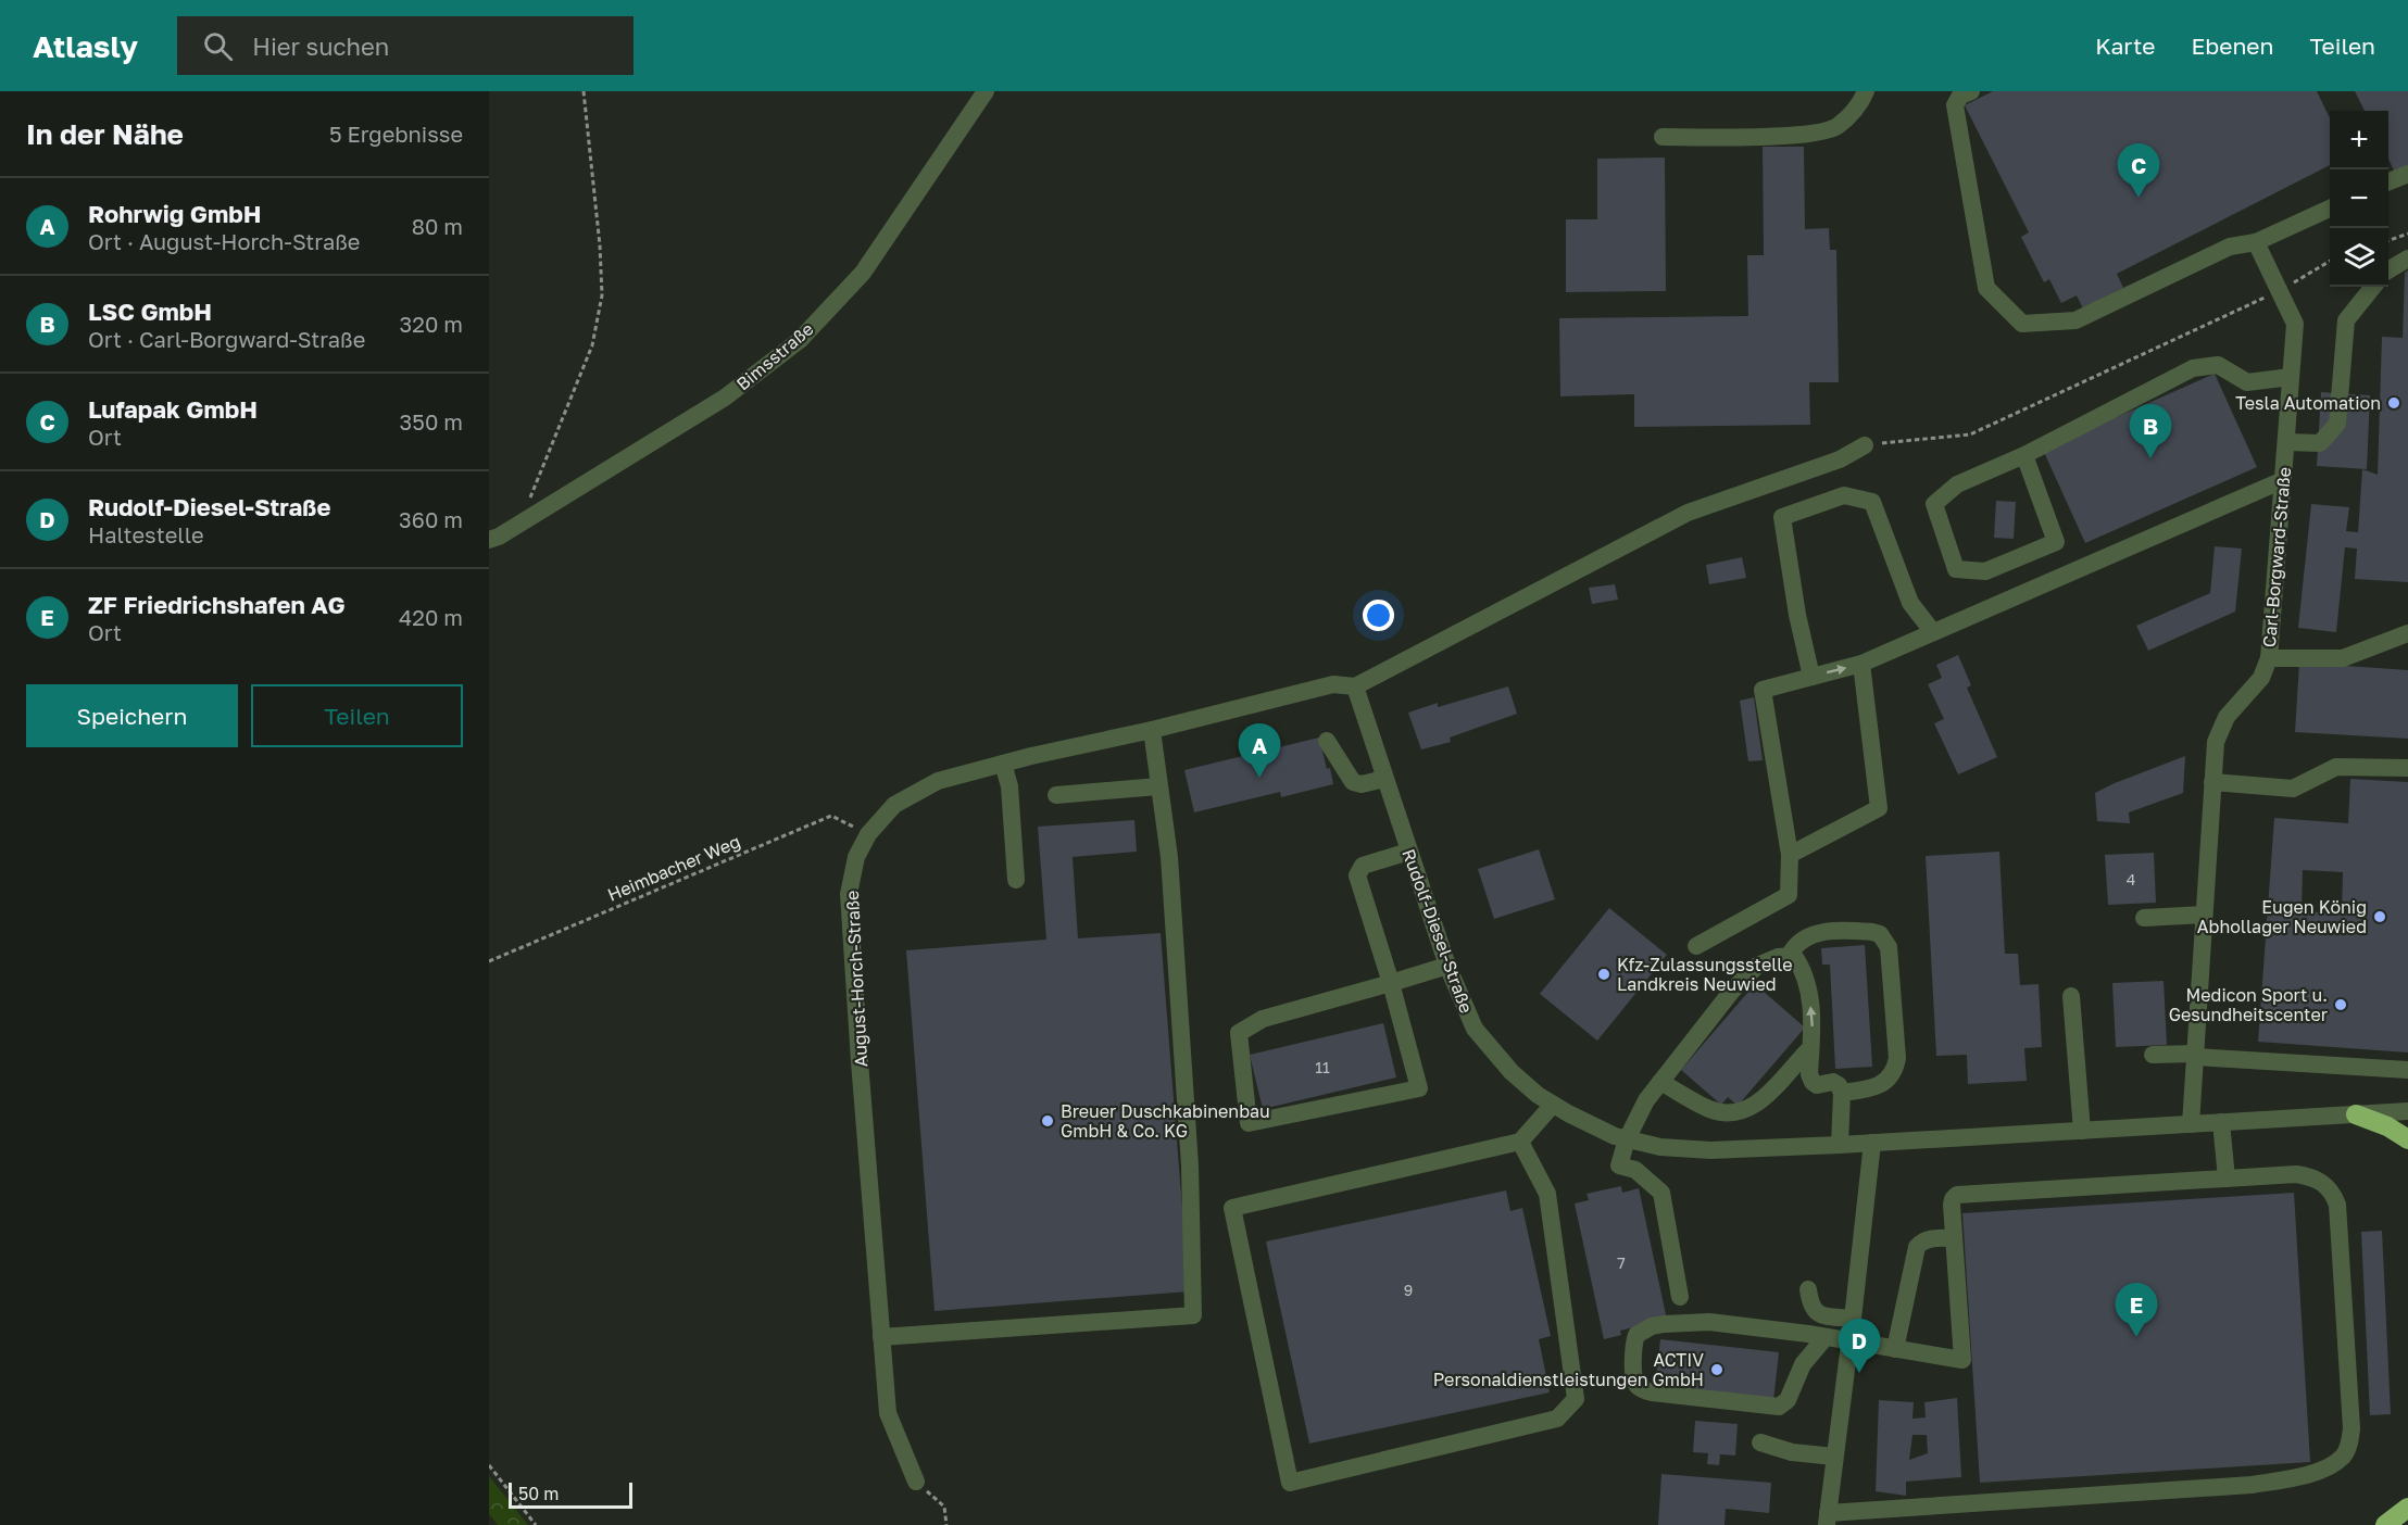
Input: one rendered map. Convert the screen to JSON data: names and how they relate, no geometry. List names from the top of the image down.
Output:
{
  "streets": {
    "street": [
      "Bimsstraße",
      "Carl-Borgward-Straße",
      "Rudolf-Diesel-Straße",
      "August-Horch-Straße"
    ],
    "path": ["Heimbacher Weg"]
  },
  "crossings": [
    ["Carl-Borgward-Straße", "Rudolf-Diesel-Straße"],
    ["Heimbacher Weg", "August-Horch-Straße"],
    ["Rudolf-Diesel-Straße", "August-Horch-Straße"]
  ],
  "places": [
    "Tesla Automation",
    "Eugen König Abhollager Neuwied",
    "Kfz-Zulassungsstelle Landkreis Neuwied",
    "Medicon Sport u. Gesundheitscenter",
    "Breuer Duschkabinenbau GmbH & Co. KG",
    "ACTIV Personaldienstleistungen GmbH"
  ],
  "house_numbers": [
    "4",
    "11",
    "7",
    "9"
  ],
  "scale_bar": "50 m",
  "page": {
    "header": "Atlasly",
    "search": "Hier suchen",
    "nav": ["Karte", "Ebenen", "Teilen"],
    "heading": ["In der Nähe", "5 Ergebnisse"],
    "map_buttons": ["+", "−"],
    "pins": [
      "C",
      "B",
      "A",
      "E",
      "D"
    ],
    "list": [
      {
        "mark": "A",
        "name": "Rohrwig GmbH",
        "note": "Ort · August-Horch-Straße",
        "value": "80 m"
      },
      {
        "mark": "B",
        "name": "LSC GmbH",
        "note": "Ort · Carl-Borgward-Straße",
        "value": "320 m"
      },
      {
        "mark": "C",
        "name": "Lufapak GmbH",
        "note": "Ort",
        "value": "350 m"
      },
      {
        "mark": "D",
        "name": "Rudolf-Diesel-Straße",
        "note": "Haltestelle",
        "value": "360 m"
      },
      {
        "mark": "E",
        "name": "ZF Friedrichshafen AG",
        "note": "Ort",
        "value": "420 m"
      }
    ],
    "buttons": ["Speichern", "Teilen"],
    "scale": "50 m"
  }
}
